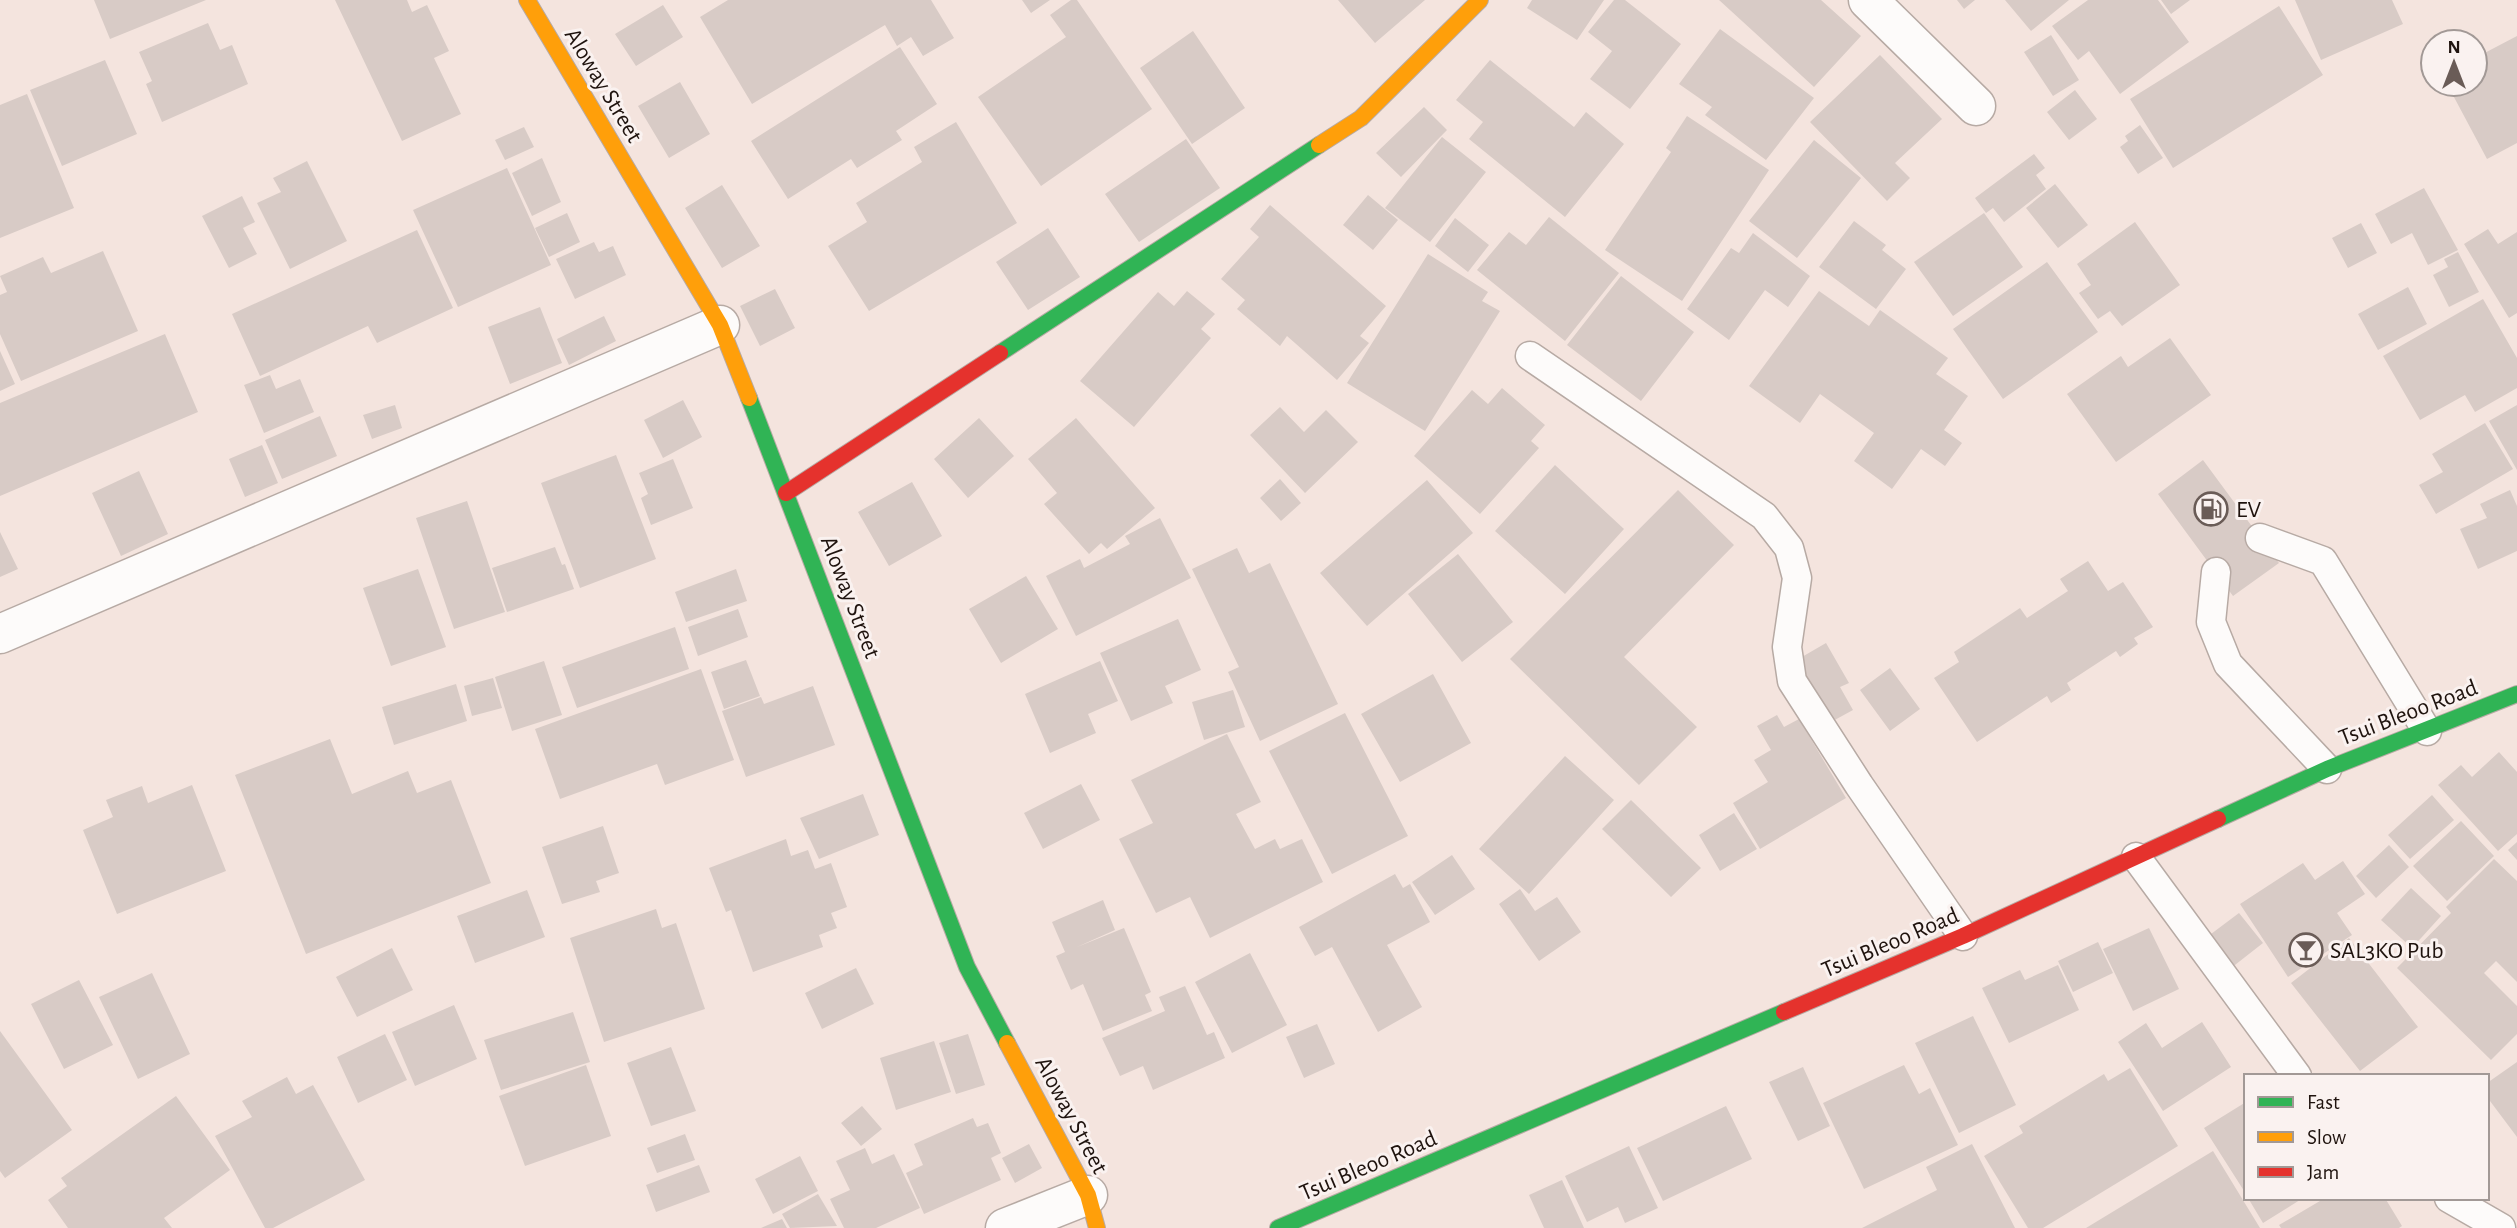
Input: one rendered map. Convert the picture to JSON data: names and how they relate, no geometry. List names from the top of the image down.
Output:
{
  "streets": {
    "street": ["Aloway Street", "Tsui Bleoo Road"]
  },
  "places": {
    "fuel station": ["EV"],
    "bar": ["SAL3KO Pub"]
  },
  "legend": ["Fast", "Slow", "Jam"],
  "north": "top"
}
